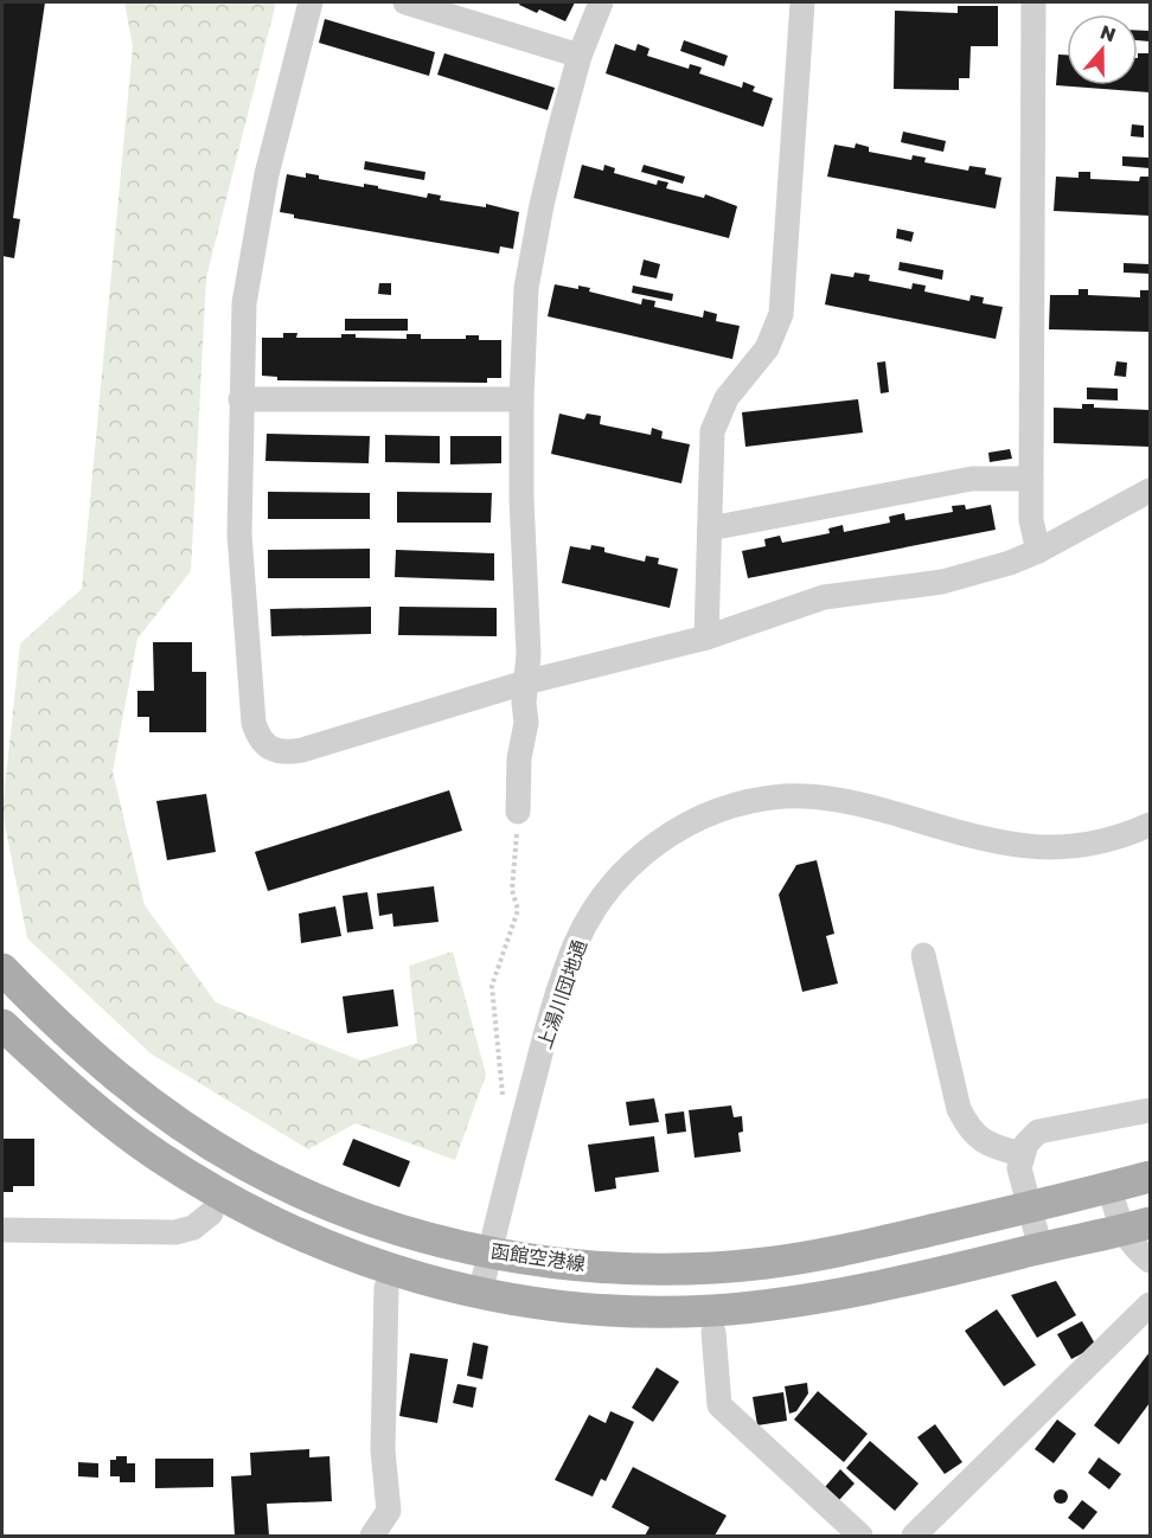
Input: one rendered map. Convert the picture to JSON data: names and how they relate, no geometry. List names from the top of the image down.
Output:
{
  "streets": {
    "main road": ["函館空港線"],
    "street": ["上湯川団地通"]
  },
  "crossings": [
    ["上湯川団地通", "函館空港線"]
  ],
  "north": "top"
}
